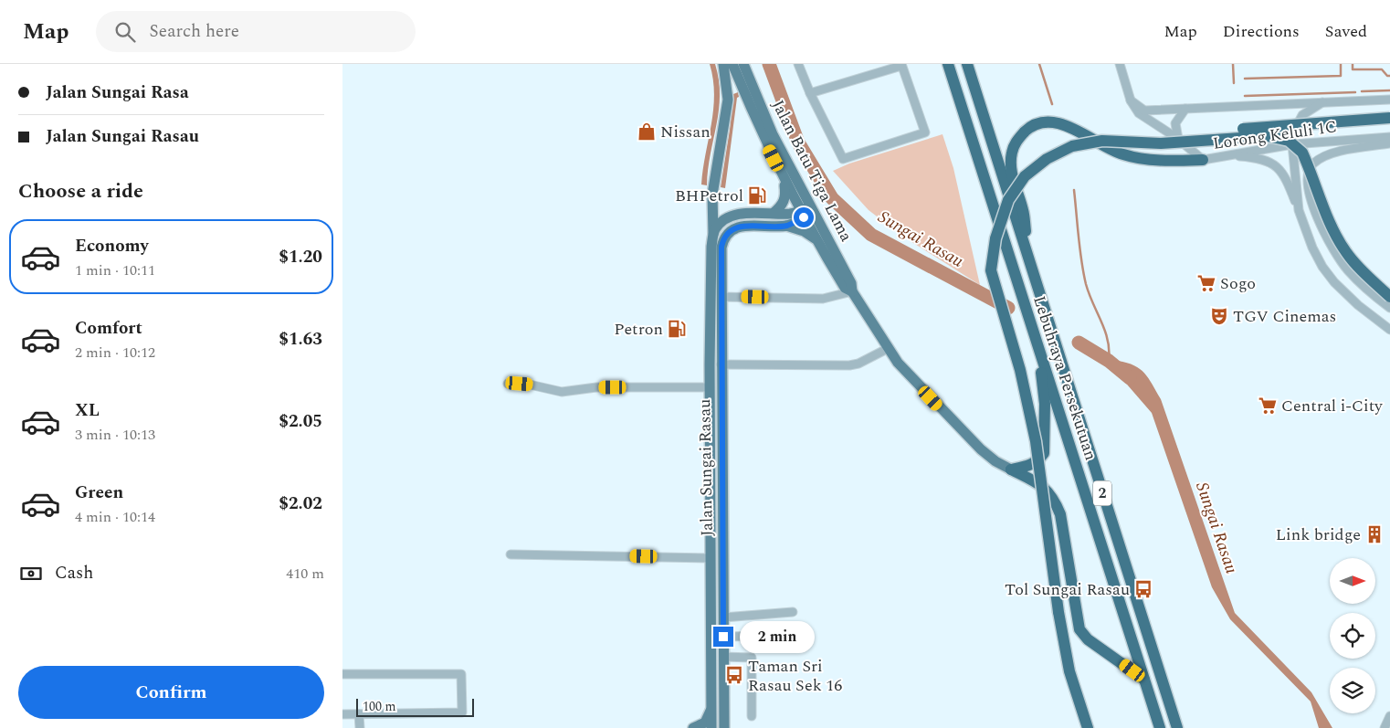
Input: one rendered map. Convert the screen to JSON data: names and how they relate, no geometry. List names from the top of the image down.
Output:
{
  "streets": {
    "highway": ["Lebuhraya Persekutuan", "2"],
    "main road": ["Jalan Batu Tiga Lama", "Jalan Sungai Rasau"],
    "street": ["Lorong Keluli 1C"]
  },
  "water": ["Sungai Rasau"],
  "places": {
    "shop": ["Nissan"],
    "fuel station": ["BHPetrol", "Petron"],
    "supermarket": ["Sogo", "Central i-City"],
    "theatre": ["TGV Cinemas"],
    "building": ["Link bridge"],
    "bus stop": ["Tol Sungai Rasau", "Taman Sri Rasau Sek 16"]
  },
  "scale_bar": "100 m",
  "north": "right",
  "page": {
    "header": "Map",
    "search": "Search here",
    "nav": ["Map", "Directions", "Saved"],
    "banner": ["Jalan Sungai Rasa", "Jalan Sungai Rasau"],
    "heading": "Choose a ride",
    "list": [
      {
        "name": "Economy",
        "note": "1 min · 10:11",
        "value": "$1.20"
      },
      {
        "name": "Comfort",
        "note": "2 min · 10:12",
        "value": "$1.63"
      },
      {
        "name": "XL",
        "note": "3 min · 10:13",
        "value": "$2.05"
      },
      {
        "name": "Green",
        "note": "4 min · 10:14",
        "value": "$2.02"
      }
    ],
    "pay": ["Cash", "410 m"],
    "bubble": "2 min",
    "buttons": "Confirm",
    "scale": "100 m"
  }
}
